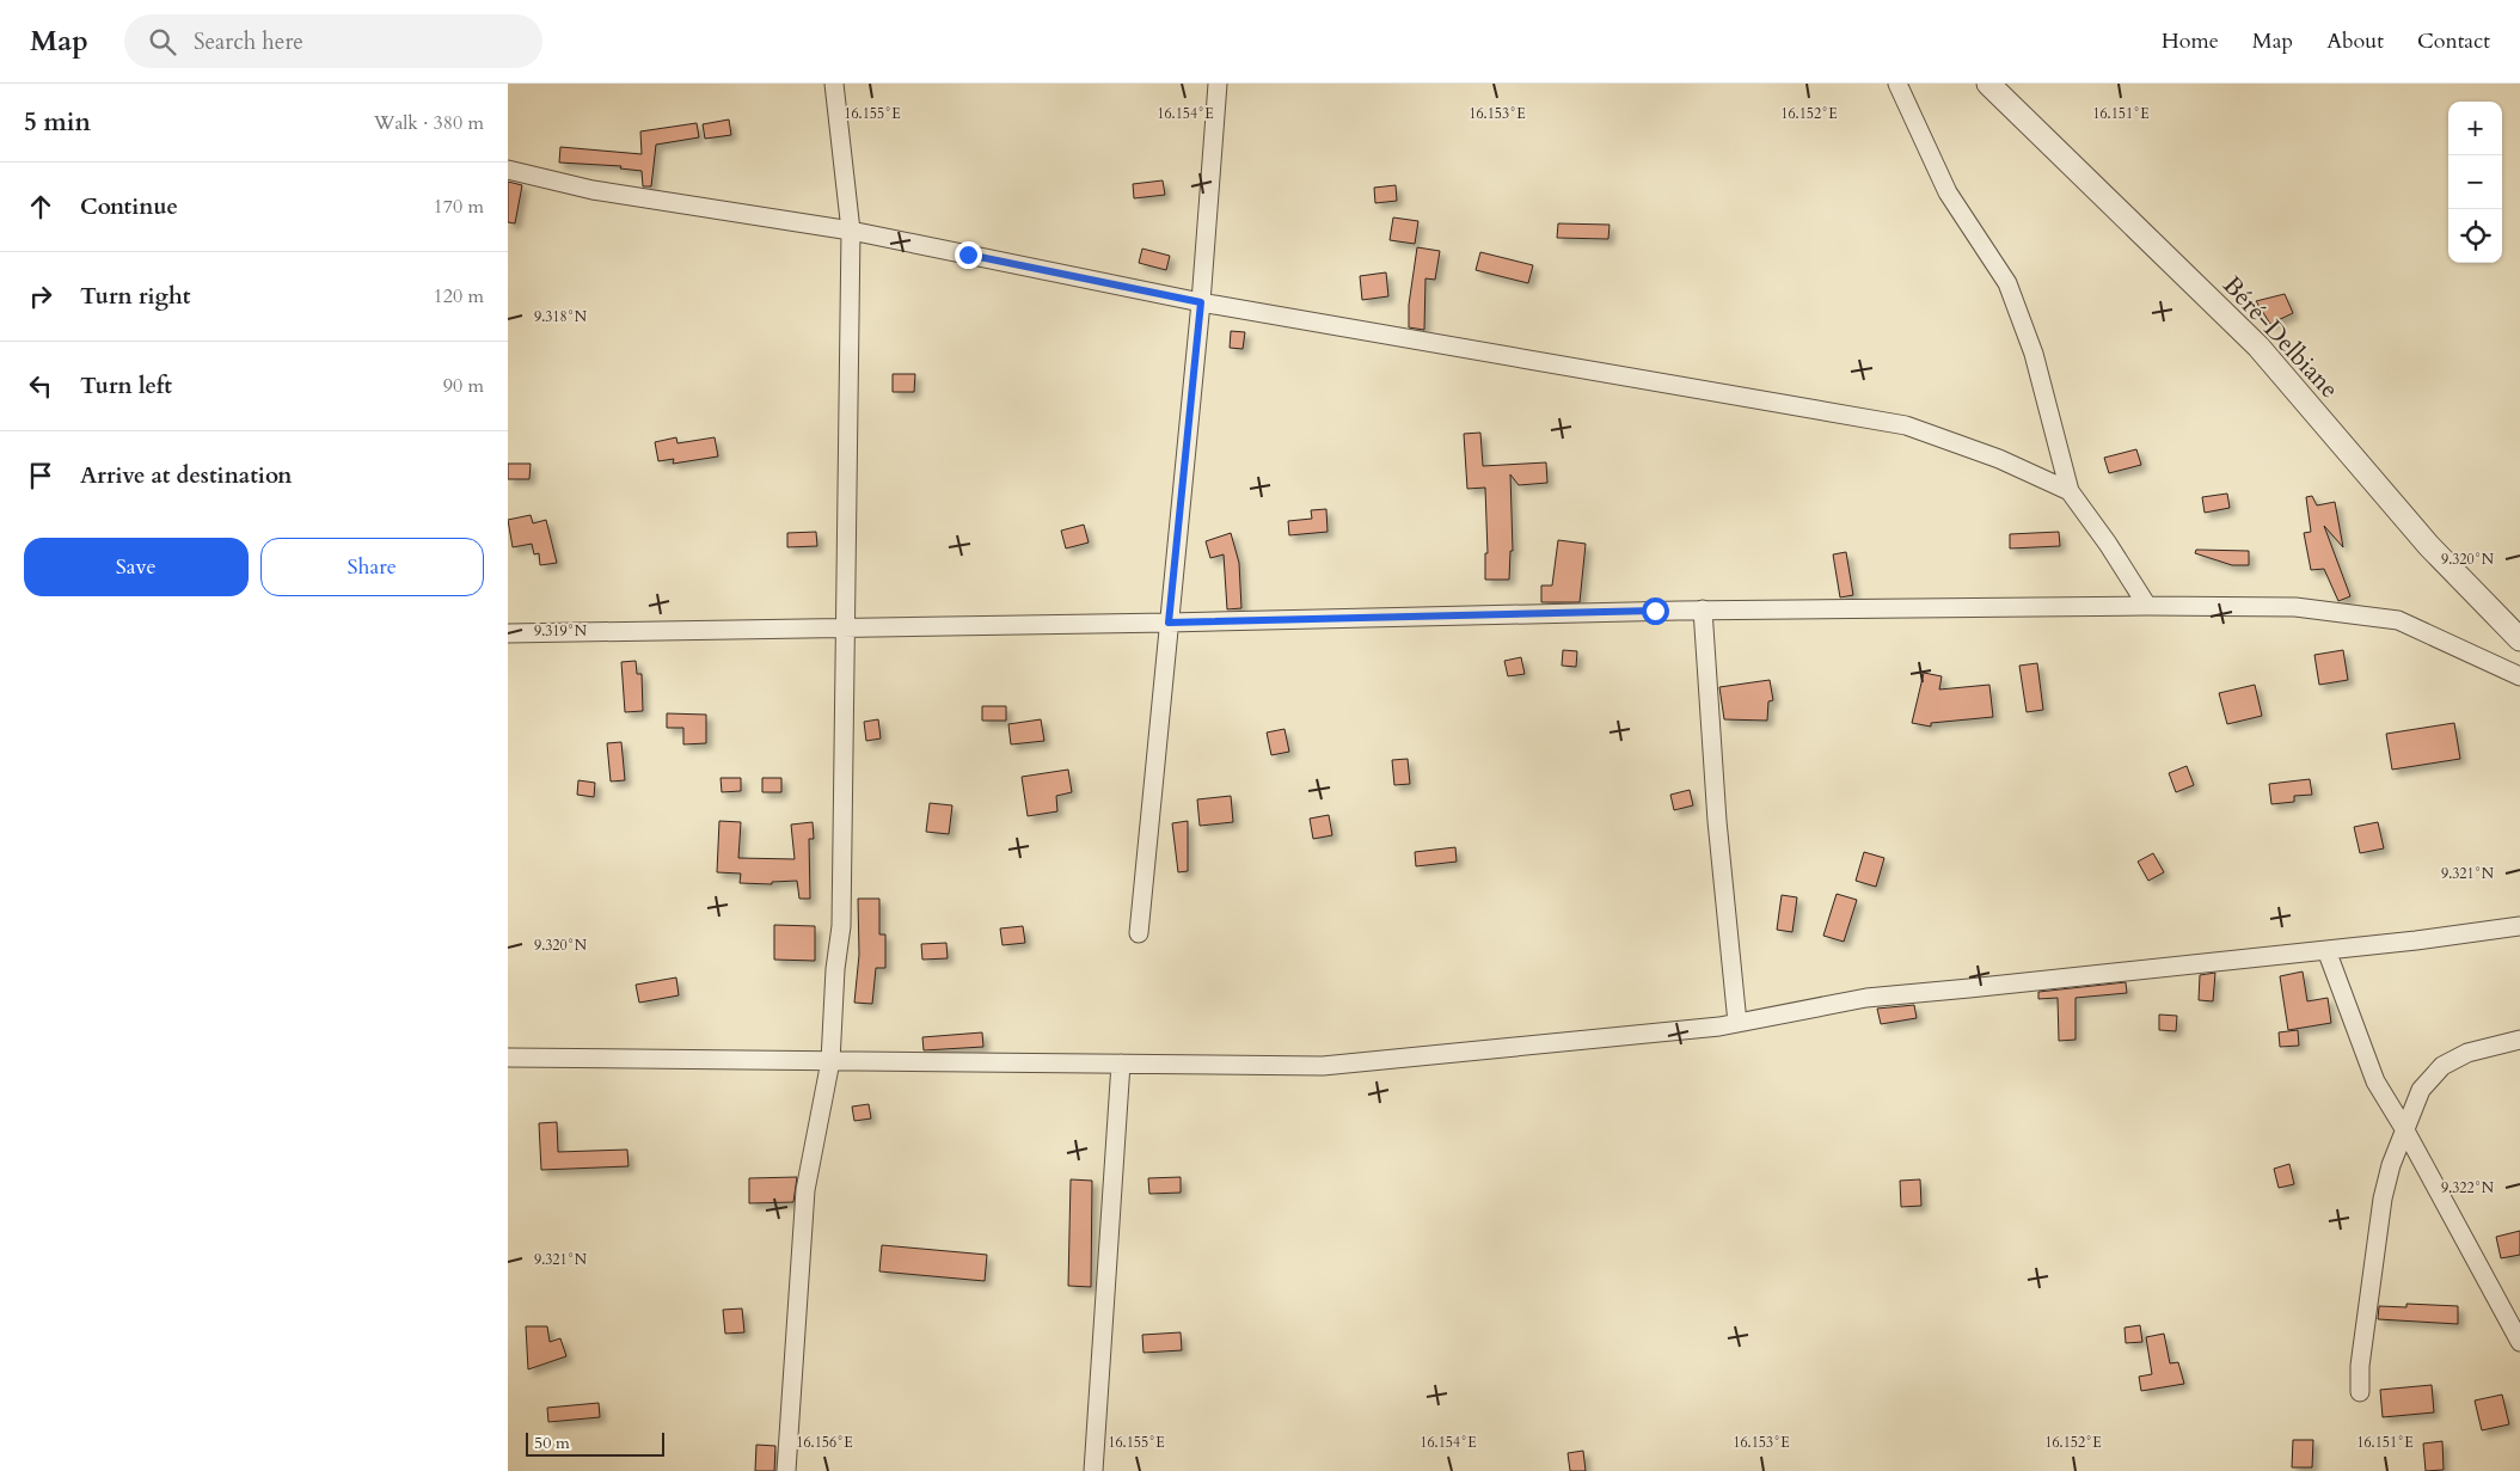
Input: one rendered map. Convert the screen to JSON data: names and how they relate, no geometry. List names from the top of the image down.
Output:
{
  "streets": {
    "street": ["Béré-Delbiane"]
  },
  "scale_bar": "50 m",
  "page": {
    "header": "Map",
    "search": "Search here",
    "nav": [
      "Home",
      "Map",
      "About",
      "Contact"
    ],
    "heading": ["5 min", "Walk · 380 m"],
    "map_buttons": ["+", "−"],
    "list": [
      ["Continue", "170 m"],
      ["Turn right", "120 m"],
      ["Turn left", "90 m"],
      "Arrive at destination"
    ],
    "buttons": ["Save", "Share"],
    "scale": "50 m"
  },
  "coordinates": [
    "16.155°E",
    "16.154°E",
    "16.153°E",
    "16.152°E",
    "16.151°E",
    "9.318°N",
    "9.320°N",
    "9.319°N",
    "9.321°N",
    "9.322°N",
    "16.156°E"
  ]
}
